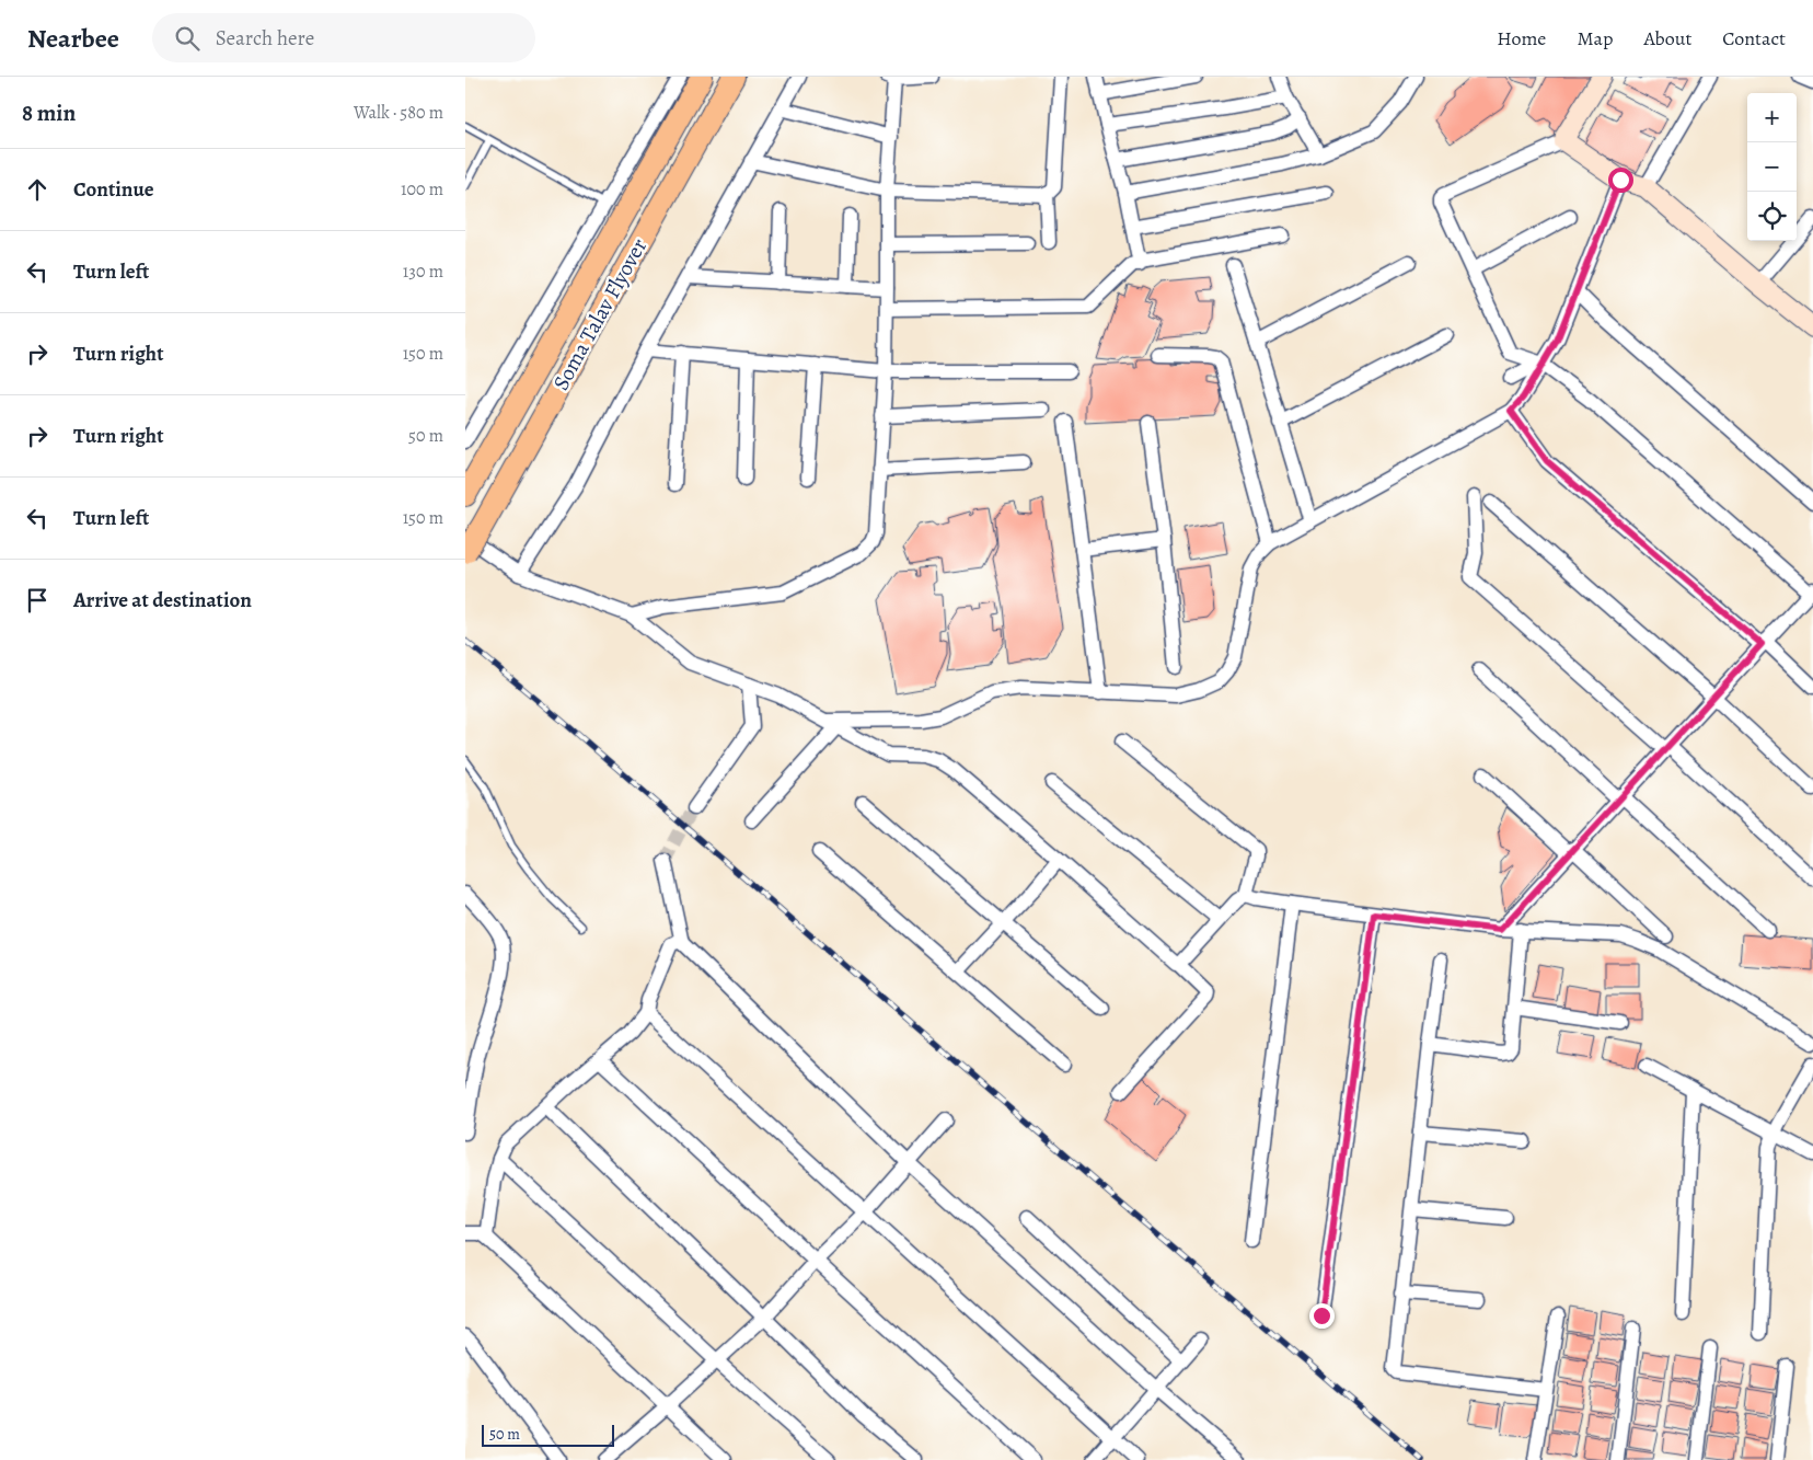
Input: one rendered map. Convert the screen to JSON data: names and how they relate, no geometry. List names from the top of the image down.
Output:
{
  "streets": {
    "main road": ["Soma Talav Flyover"]
  },
  "scale_bar": "50 m",
  "page": {
    "header": "Nearbee",
    "search": "Search here",
    "nav": [
      "Home",
      "Map",
      "About",
      "Contact"
    ],
    "heading": ["8 min", "Walk · 580 m"],
    "map_buttons": ["+", "−"],
    "list": [
      ["Continue", "100 m"],
      ["Turn left", "130 m"],
      ["Turn right", "150 m"],
      ["Turn right", "50 m"],
      ["Turn left", "150 m"],
      "Arrive at destination"
    ],
    "scale": "50 m"
  }
}
